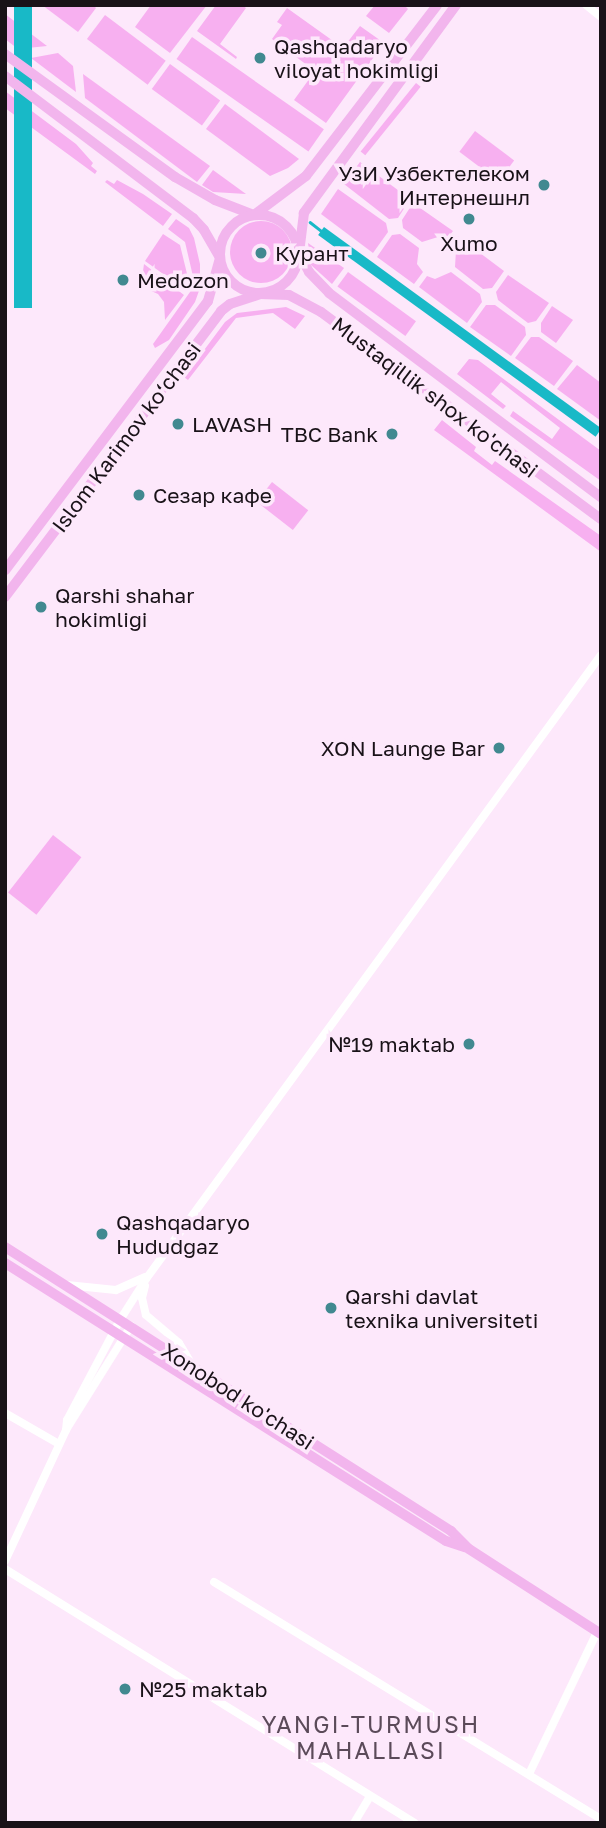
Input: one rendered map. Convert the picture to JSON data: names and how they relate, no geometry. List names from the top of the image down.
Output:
{
  "streets": {
    "main road": ["Mustaqillik shox ko'chasi", "Islom Karimov ko‘chasi", "Xonobod ko'chasi"]
  },
  "crossings": [
    ["Mustaqillik shox ko'chasi", "Islom Karimov ko‘chasi"]
  ],
  "districts": ["YANGI-TURMUSH MAHALLASI"],
  "places": [
    "Qashqadaryo viloyat hokimligi",
    "УзИ Узбектелеком Интернешнл",
    "Xumo",
    "Курант",
    "Medozon",
    "LAVASH",
    "TBC Bank",
    "Сезар кафе",
    "Qarshi shahar hokimligi",
    "XON Launge Bar",
    "№19 maktab",
    "Qashqadaryo Hududgaz",
    "Qarshi davlat texnika universiteti",
    "№25 maktab"
  ]
}
